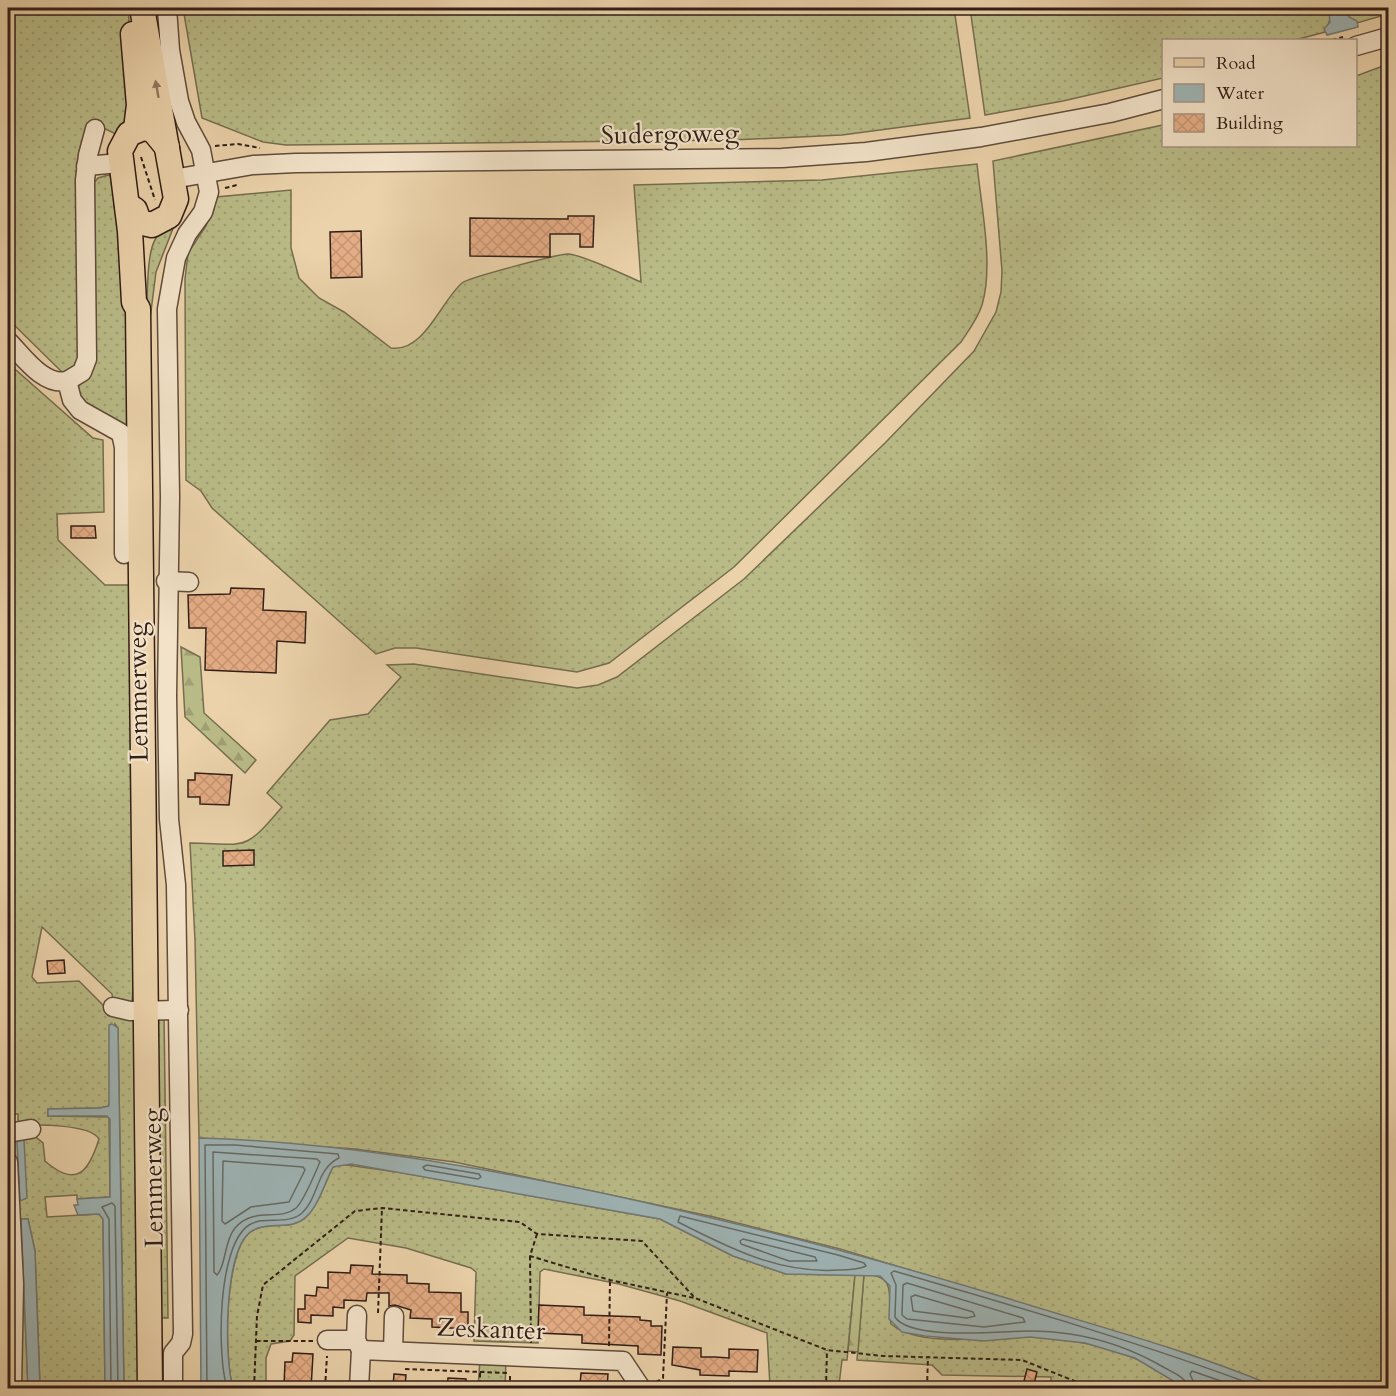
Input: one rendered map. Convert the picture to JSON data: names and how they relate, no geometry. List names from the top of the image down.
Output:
{
  "streets": {
    "main road": ["Lemmerweg"],
    "street": ["Sudergoweg", "Zeskanter"]
  },
  "crossings": [
    ["Sudergoweg", "Lemmerweg"]
  ],
  "legend": ["Road", "Water", "Building"]
}
